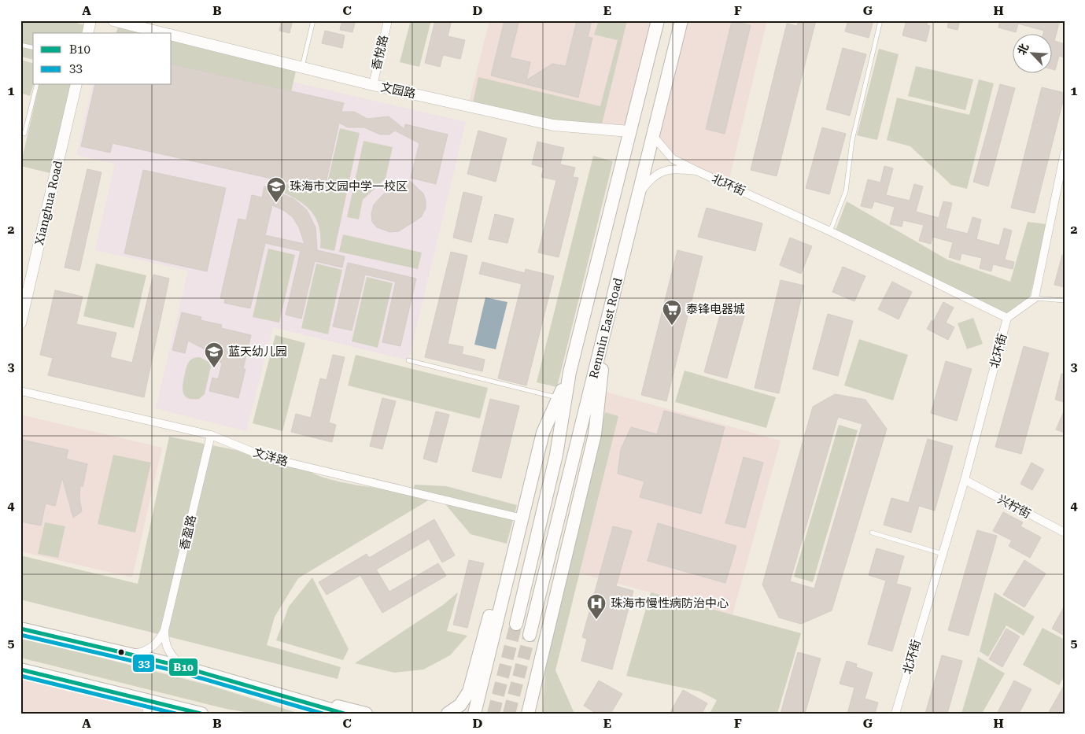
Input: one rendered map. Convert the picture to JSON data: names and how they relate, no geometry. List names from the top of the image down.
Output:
{
  "streets": {
    "main road": ["Renmin East Road"],
    "street": [
      "香悅路",
      "文园路",
      "北环街",
      "Xianghua Road",
      "文洋路",
      "兴柠街",
      "香盈路"
    ]
  },
  "crossings": [
    ["香悅路", "文园路"],
    ["文园路", "Renmin East Road"],
    ["北环街", "Renmin East Road"],
    ["北环街", "兴柠街"],
    ["文洋路", "香盈路"]
  ],
  "places": {
    "school or university": ["珠海市文园中学一校区", "蓝天幼儿园"],
    "supermarket": ["泰锋电器城"],
    "hospital": ["珠海市慢性病防治中心"]
  },
  "lines": ["transit line B10", "transit line 33"],
  "legend": ["B10", "33"],
  "north": "top left",
  "grid": {
    "columns": [
      "A",
      "B",
      "C",
      "D",
      "E",
      "F",
      "G",
      "H"
    ],
    "rows": [
      "1",
      "2",
      "3",
      "4",
      "5"
    ]
  }
}
